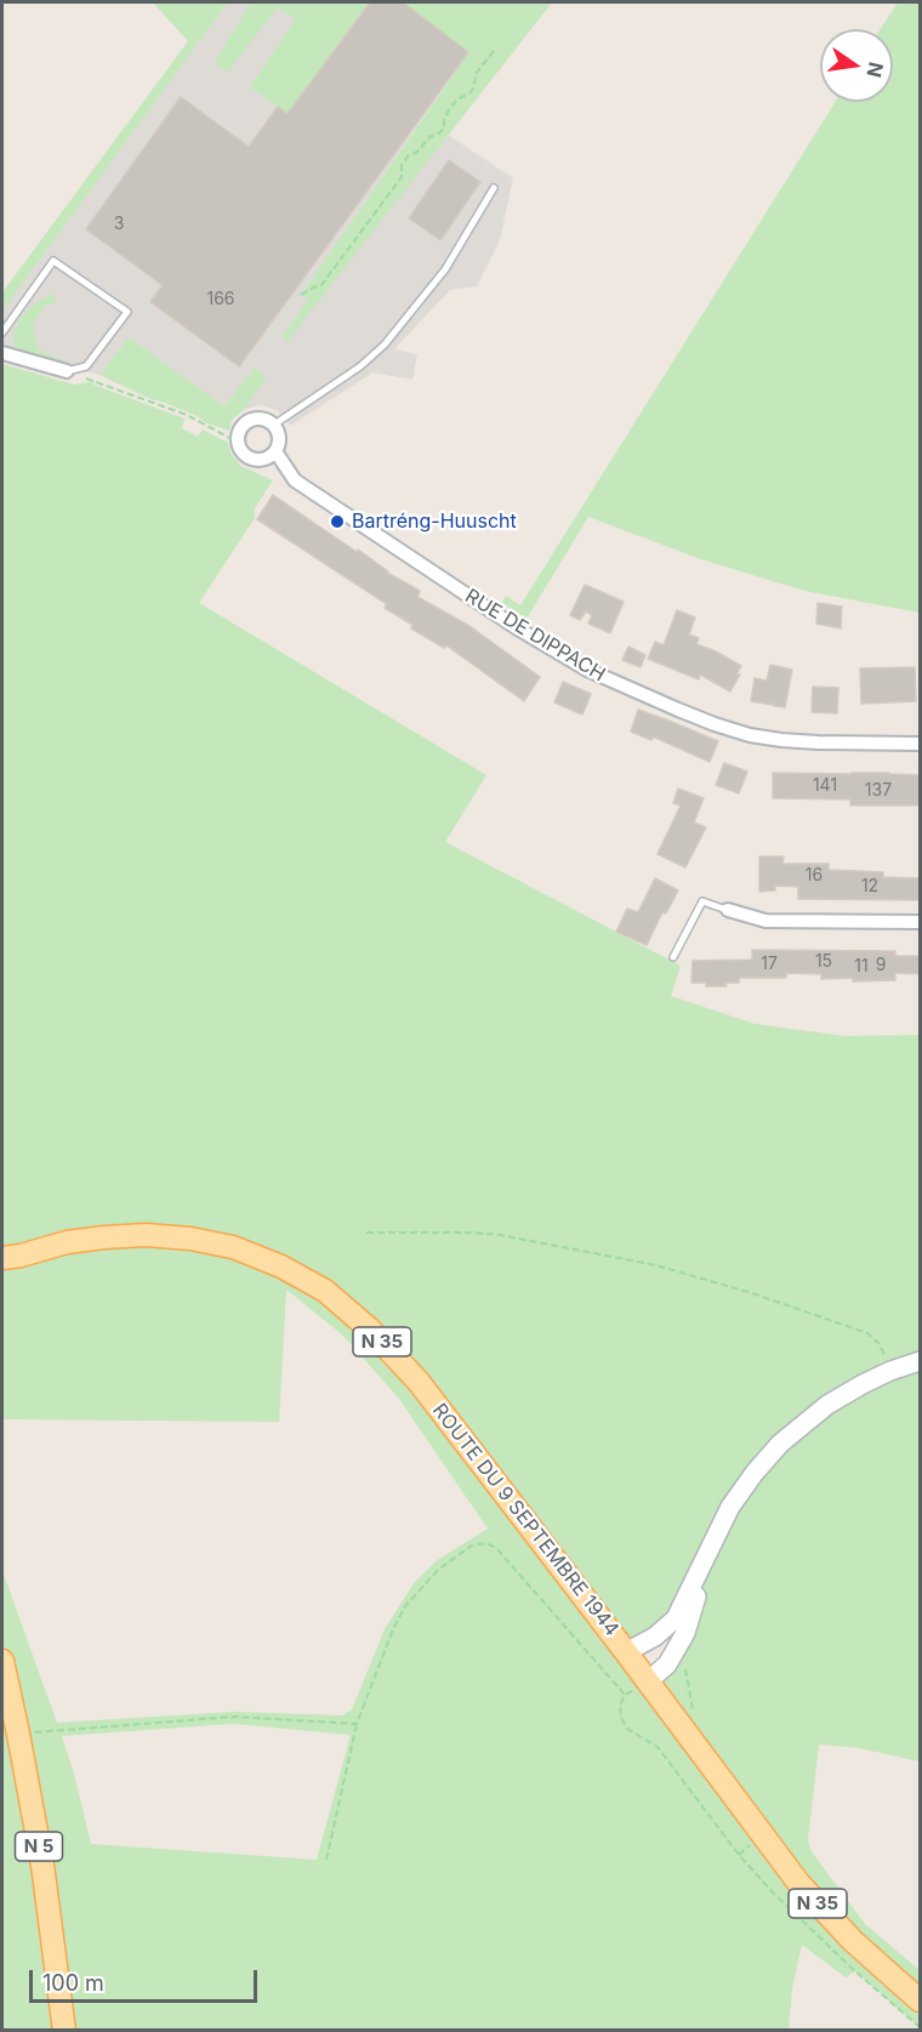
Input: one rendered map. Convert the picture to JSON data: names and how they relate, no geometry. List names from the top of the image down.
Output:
{
  "streets": {
    "main road": ["N 35", "ROUTE DU 9 SEPTEMBRE 1944", "N 5"],
    "street": ["RUE DE DIPPACH"]
  },
  "places": ["Bartréng-Huuscht"],
  "house_numbers": [
    "3",
    "166",
    "141",
    "137",
    "16",
    "12",
    "15",
    "17",
    "9",
    "11"
  ],
  "scale_bar": "100 m",
  "north": "right"
}
